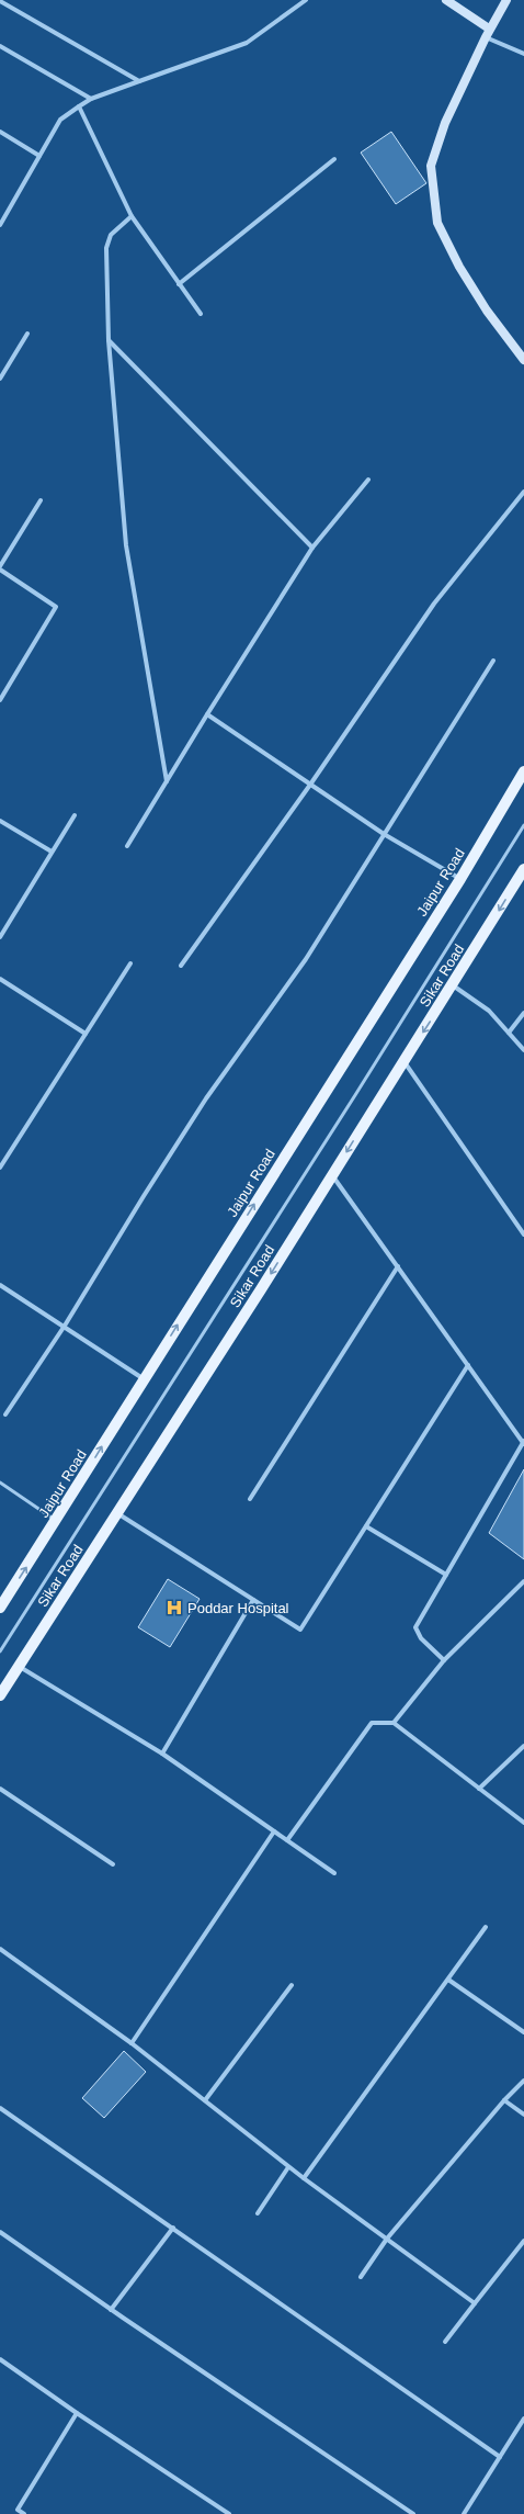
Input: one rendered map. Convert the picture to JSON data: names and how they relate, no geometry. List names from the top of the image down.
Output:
{
  "streets": {
    "main road": ["Jaipur Road", "Sikar Road"]
  },
  "one_way": ["Jaipur Road", "Sikar Road"],
  "places": {
    "hospital": ["Poddar Hospital"]
  }
}
